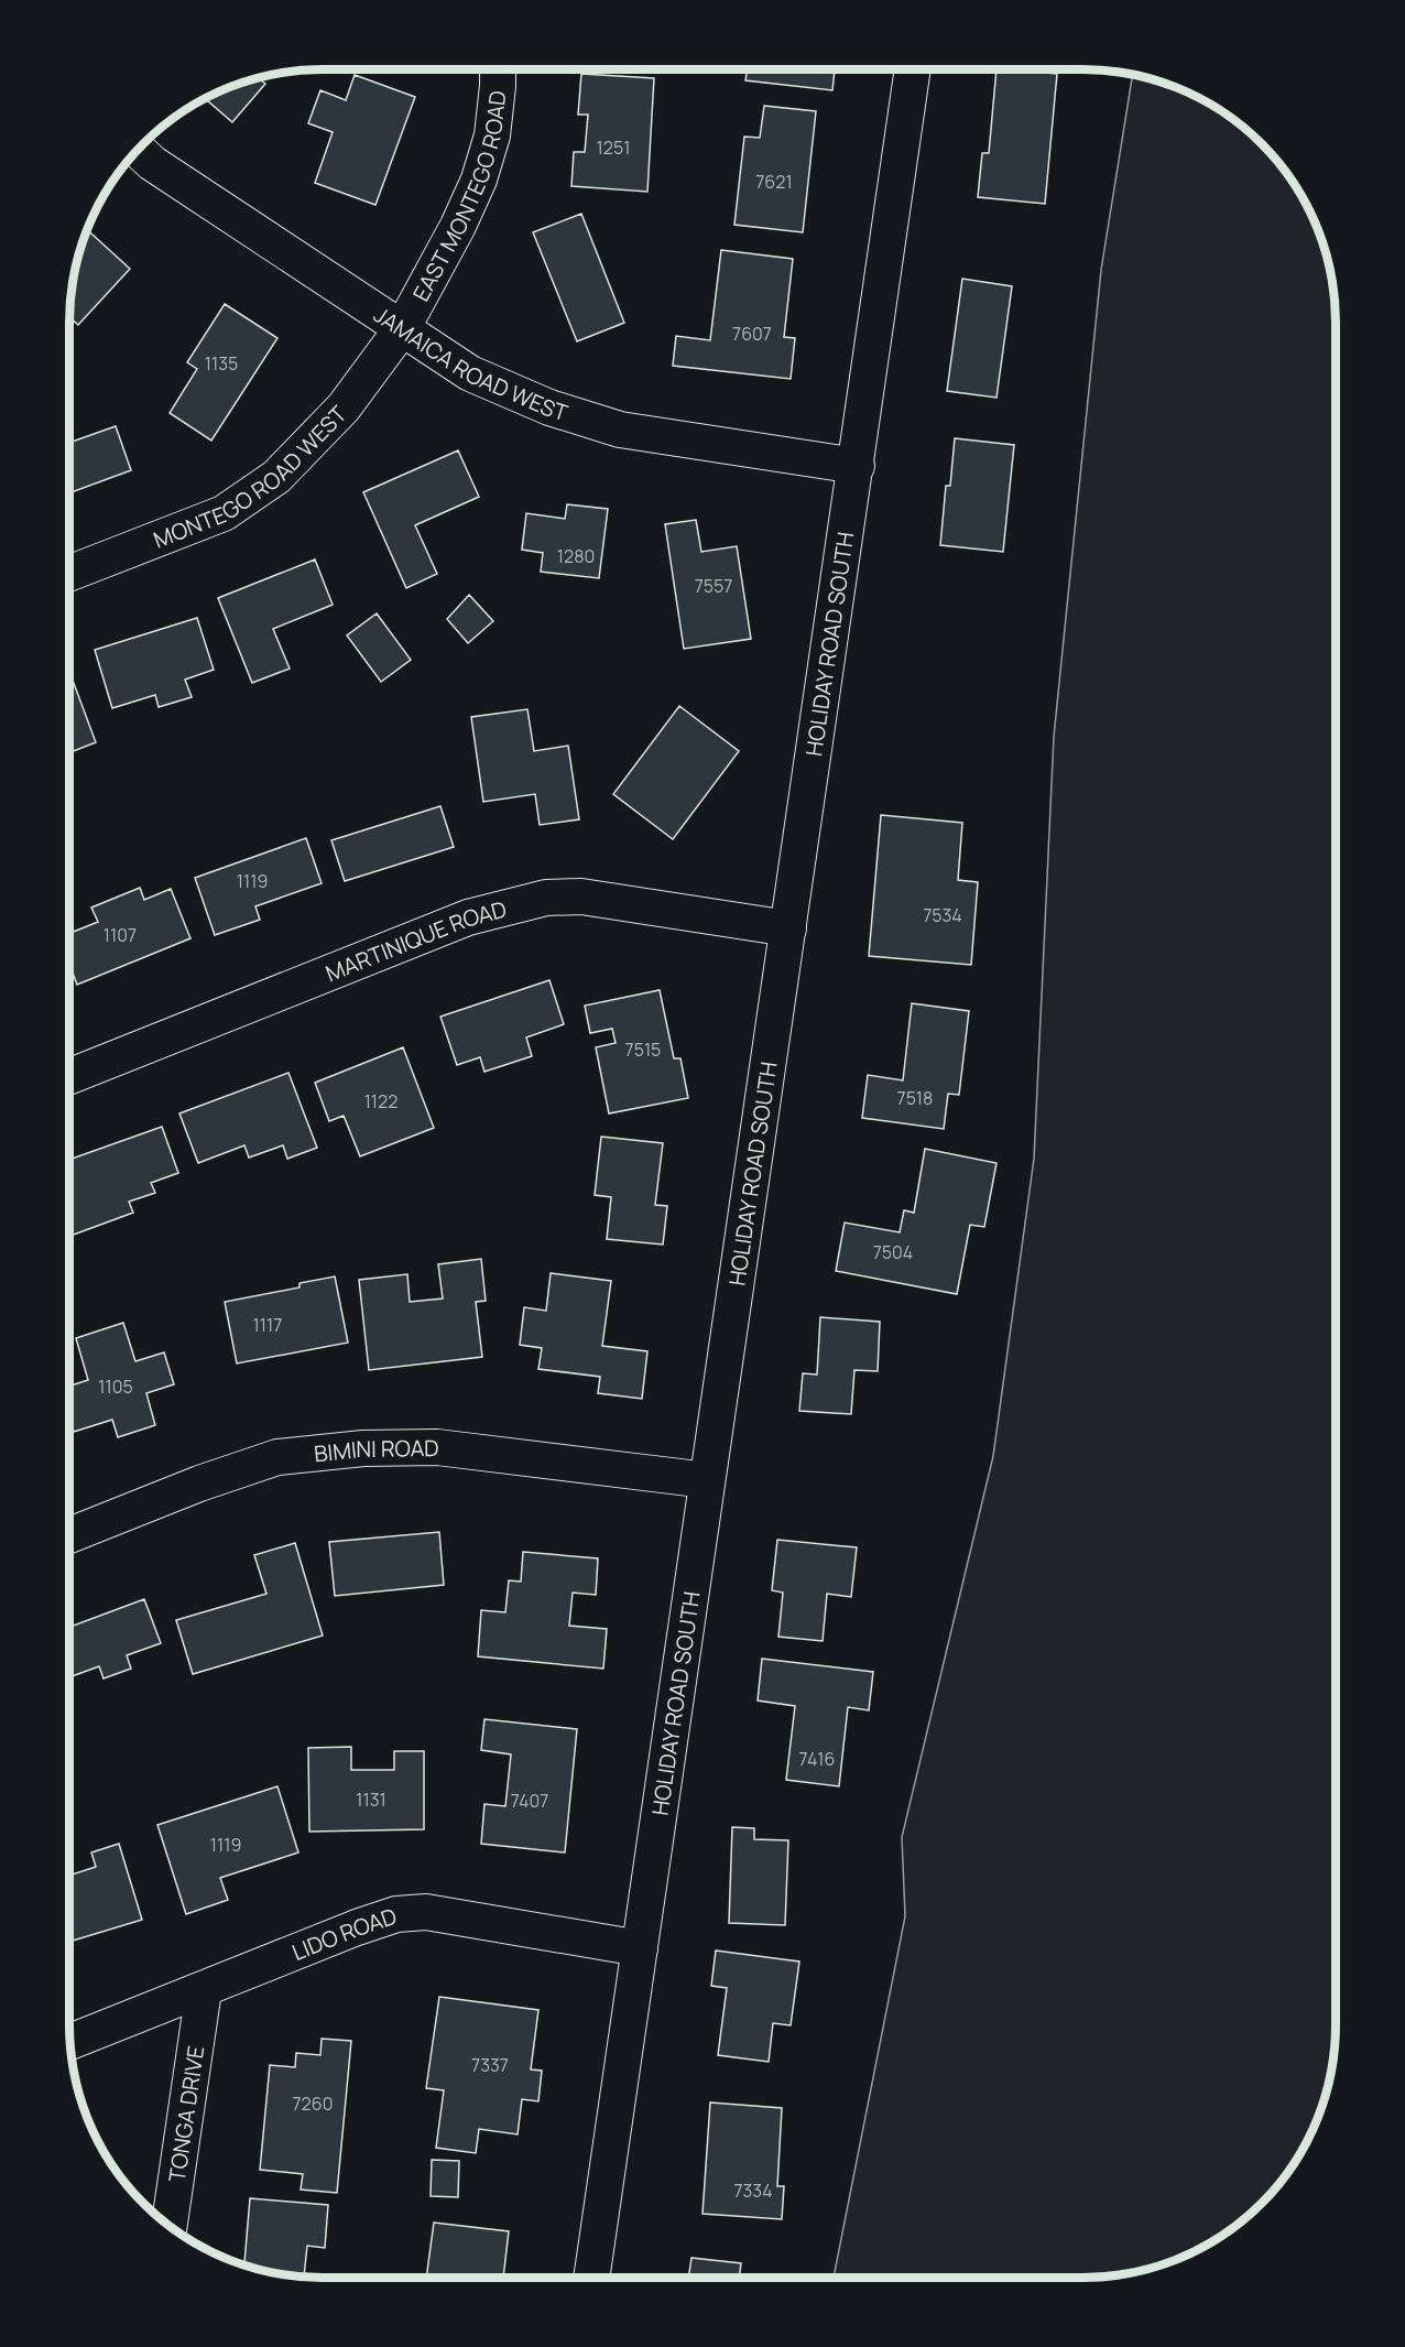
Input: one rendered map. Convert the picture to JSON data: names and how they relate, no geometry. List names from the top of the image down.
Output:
{
  "streets": {
    "street": [
      "EAST MONTEGO ROAD",
      "JAMAICA ROAD WEST",
      "MONTEGO ROAD WEST",
      "HOLIDAY ROAD SOUTH",
      "MARTINIQUE ROAD",
      "BIMINI ROAD",
      "LIDO ROAD",
      "TONGA DRIVE"
    ]
  },
  "crossings": [
    ["EAST MONTEGO ROAD", "JAMAICA ROAD WEST"],
    ["EAST MONTEGO ROAD", "MONTEGO ROAD WEST"],
    ["JAMAICA ROAD WEST", "MONTEGO ROAD WEST"],
    ["JAMAICA ROAD WEST", "HOLIDAY ROAD SOUTH"],
    ["HOLIDAY ROAD SOUTH", "MARTINIQUE ROAD"],
    ["HOLIDAY ROAD SOUTH", "BIMINI ROAD"],
    ["HOLIDAY ROAD SOUTH", "LIDO ROAD"],
    ["LIDO ROAD", "TONGA DRIVE"]
  ],
  "house_numbers": [
    "1251",
    "7621",
    "7607",
    "1135",
    "1280",
    "7557",
    "1119",
    "7534",
    "1107",
    "7515",
    "7518",
    "1122",
    "7504",
    "1117",
    "1105",
    "7416",
    "1131",
    "7407",
    "1119",
    "7337",
    "7260",
    "7334"
  ]
}
